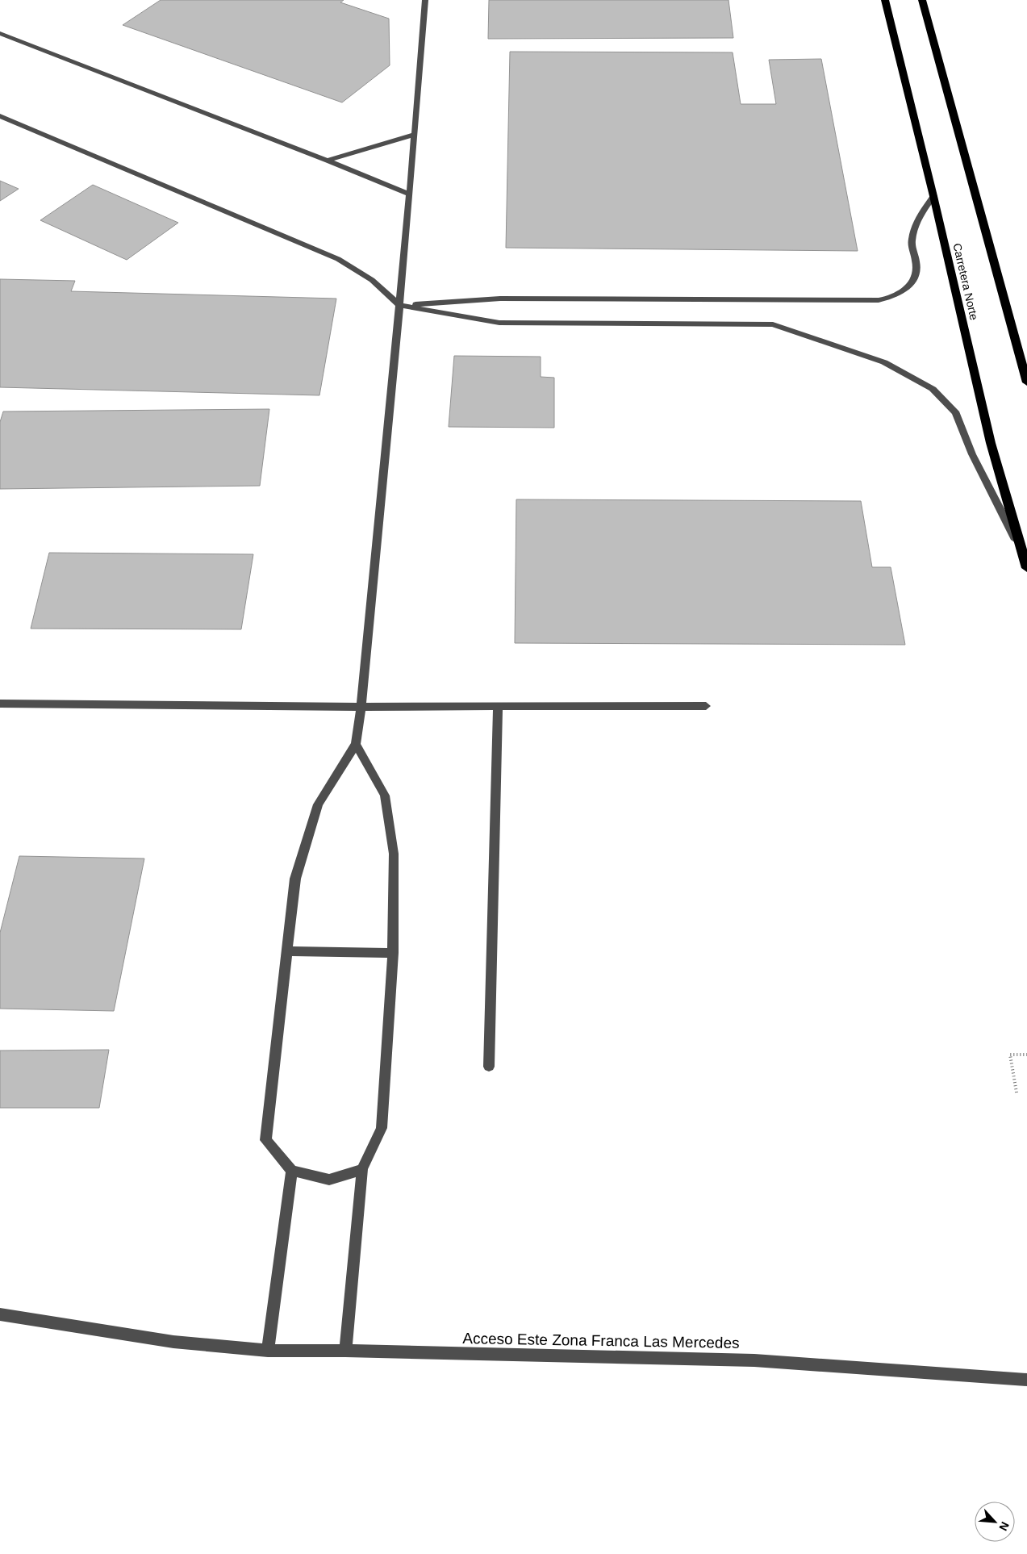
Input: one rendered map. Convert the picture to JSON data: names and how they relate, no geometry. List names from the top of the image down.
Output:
{
  "streets": {
    "highway": ["Carretera Norte"],
    "street": ["Acceso Este Zona Franca Las Mercedes"]
  },
  "north": "bottom right"
}
